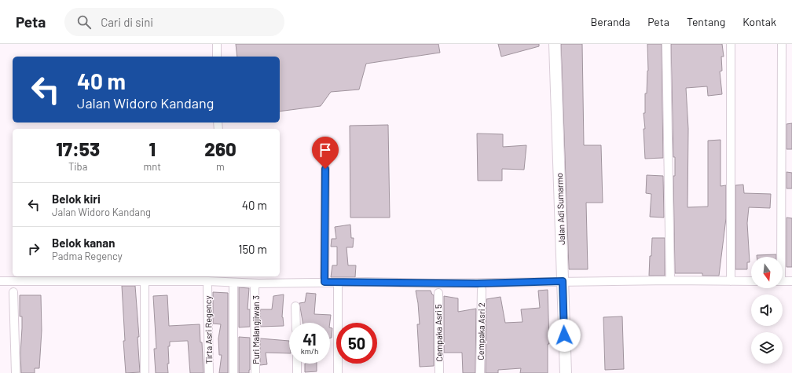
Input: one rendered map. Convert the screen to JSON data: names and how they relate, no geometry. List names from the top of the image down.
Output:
{
  "streets": {
    "main road": ["Jalan Adi Sumarmo"],
    "street": [
      "Tirta Asri Regency",
      "Puri Malangjiwan 3",
      "Cempaka Asri 2",
      "Cempaka Asri 5"
    ]
  },
  "north": "bottom",
  "page": {
    "header": "Peta",
    "search": "Cari di sini",
    "nav": [
      "Beranda",
      "Peta",
      "Tentang",
      "Kontak"
    ],
    "turn": ["40 m", "Jalan Widoro Kandang"],
    "eta": [
      "17:53",
      "Tiba",
      "1",
      "mnt",
      "260",
      "m"
    ],
    "list": [
      {
        "name": "Belok kiri",
        "note": "Jalan Widoro Kandang",
        "value": "40 m"
      },
      {
        "name": "Belok kanan",
        "note": "Padma Regency",
        "value": "150 m"
      }
    ],
    "speed": "41 km/h",
    "limit": "50"
  }
}
